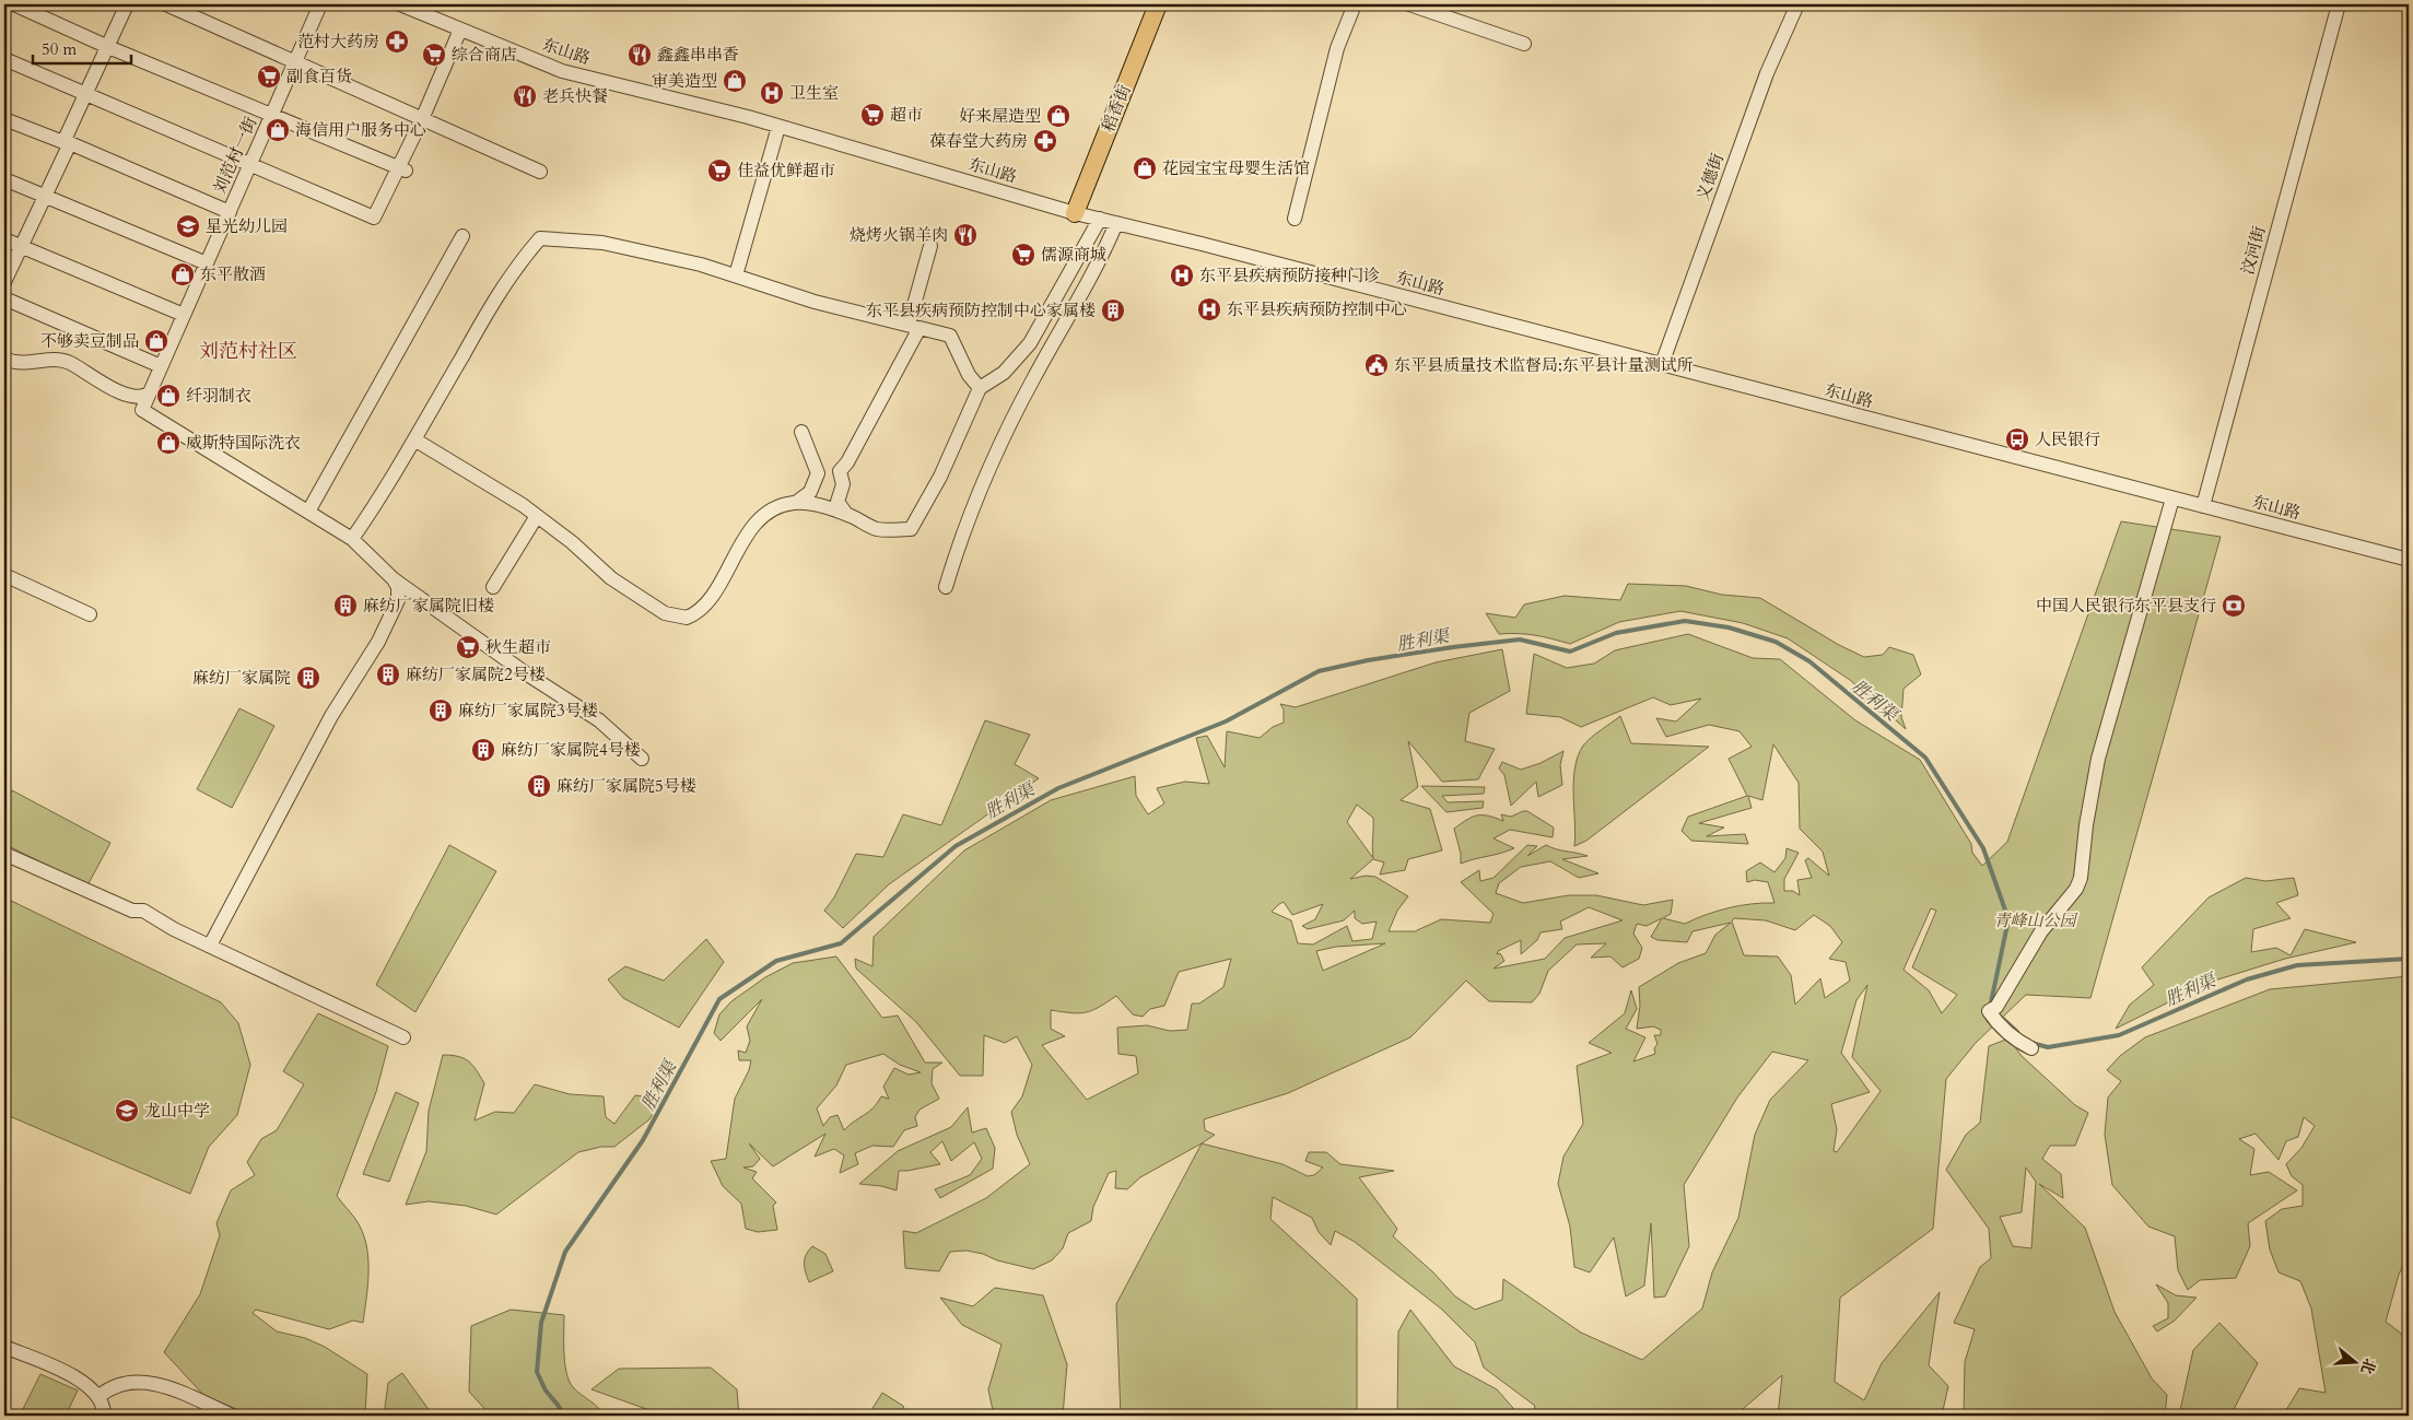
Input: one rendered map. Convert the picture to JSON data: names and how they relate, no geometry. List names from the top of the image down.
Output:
{
  "streets": {
    "main road": ["稻香街"],
    "street": [
      "东山路",
      "刘范村一街",
      "义德街",
      "汶河街"
    ]
  },
  "crossings": [
    ["东山路", "稻香街"],
    ["东山路", "义德街"],
    ["东山路", "汶河街"]
  ],
  "districts": ["刘范村社区"],
  "water": ["胜利渠"],
  "parks": ["青峰山公园"],
  "places": {
    "pharmacy": ["范村大药房", "葆春堂大药房"],
    "supermarket": [
      "综合商店",
      "副食百货",
      "超市",
      "佳益优鲜超市",
      "儒源商城",
      "秋生超市"
    ],
    "restaurant": ["鑫鑫串串香", "老兵快餐", "烧烤火锅羊肉"],
    "shop": [
      "审美造型",
      "好来屋造型",
      "海信用户服务中心",
      "花园宝宝母婴生活馆",
      "东平散酒",
      "不够卖豆制品",
      "纤羽制衣",
      "威斯特国际洗衣"
    ],
    "hospital": ["卫生室", "东平县疾病预防接种门诊", "东平县疾病预防控制中心"],
    "school or university": ["星光幼儿园", "龙山中学"],
    "building": [
      "东平县疾病预防控制中心家属楼",
      "麻纺厂家属院旧楼",
      "麻纺厂家属院2号楼",
      "麻纺厂家属院",
      "麻纺厂家属院3号楼",
      "麻纺厂家属院4号楼",
      "麻纺厂家属院5号楼"
    ],
    "public building": ["东平县质量技术监督局;东平县计量测试所"],
    "bus stop": ["人民银行"],
    "bank": ["中国人民银行东平县支行"]
  },
  "scale_bar": "50 m",
  "north": "right"
}
